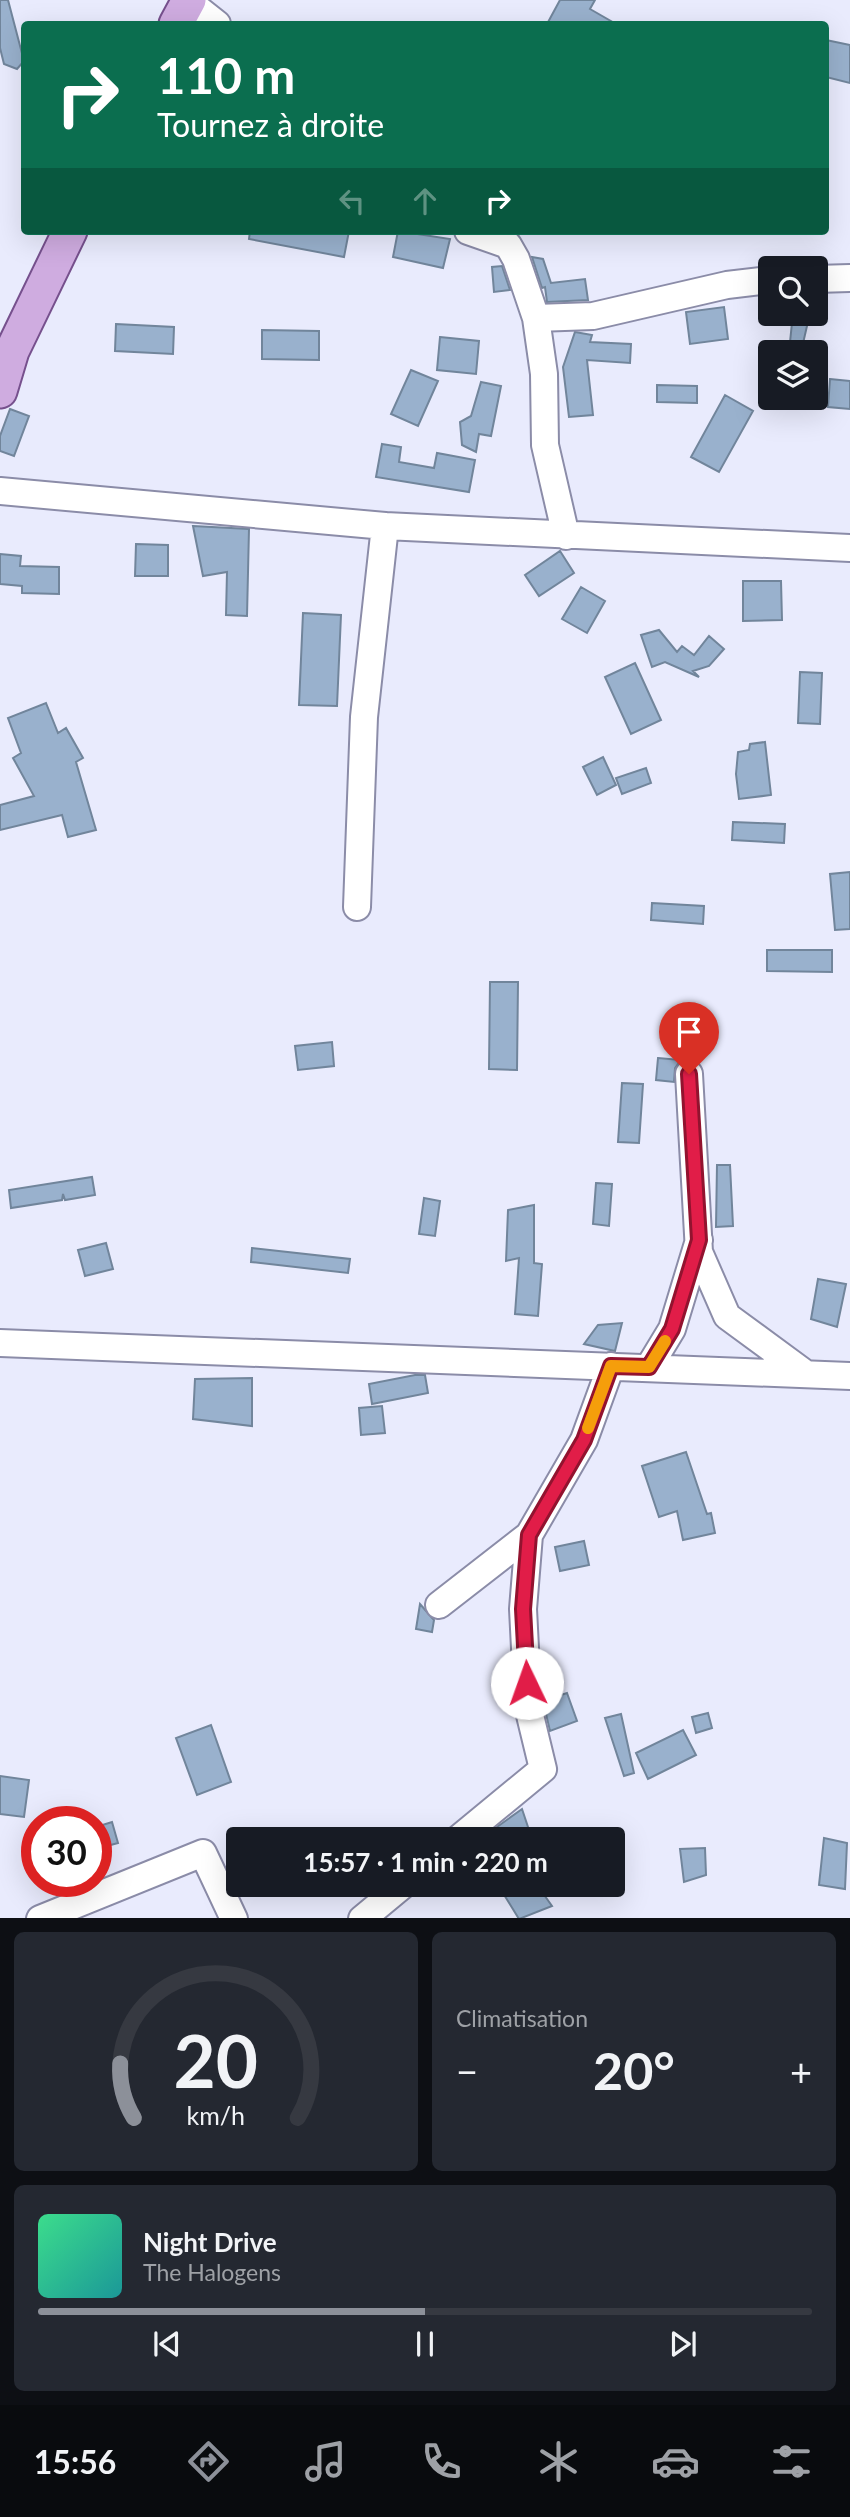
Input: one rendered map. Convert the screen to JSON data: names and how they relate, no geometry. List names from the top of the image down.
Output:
{
  "page": {
    "turn": ["110 m", "Tournez à droite"],
    "limit": "30",
    "trip": "15:57 · 1 min · 220 m",
    "tile": "Climatisation",
    "heat": ["−", "20°", "+"],
    "song": ["Night Drive", "The Halogens"],
    "tabs": "15:56",
    "gauge": ["20", "km/h"]
  }
}
